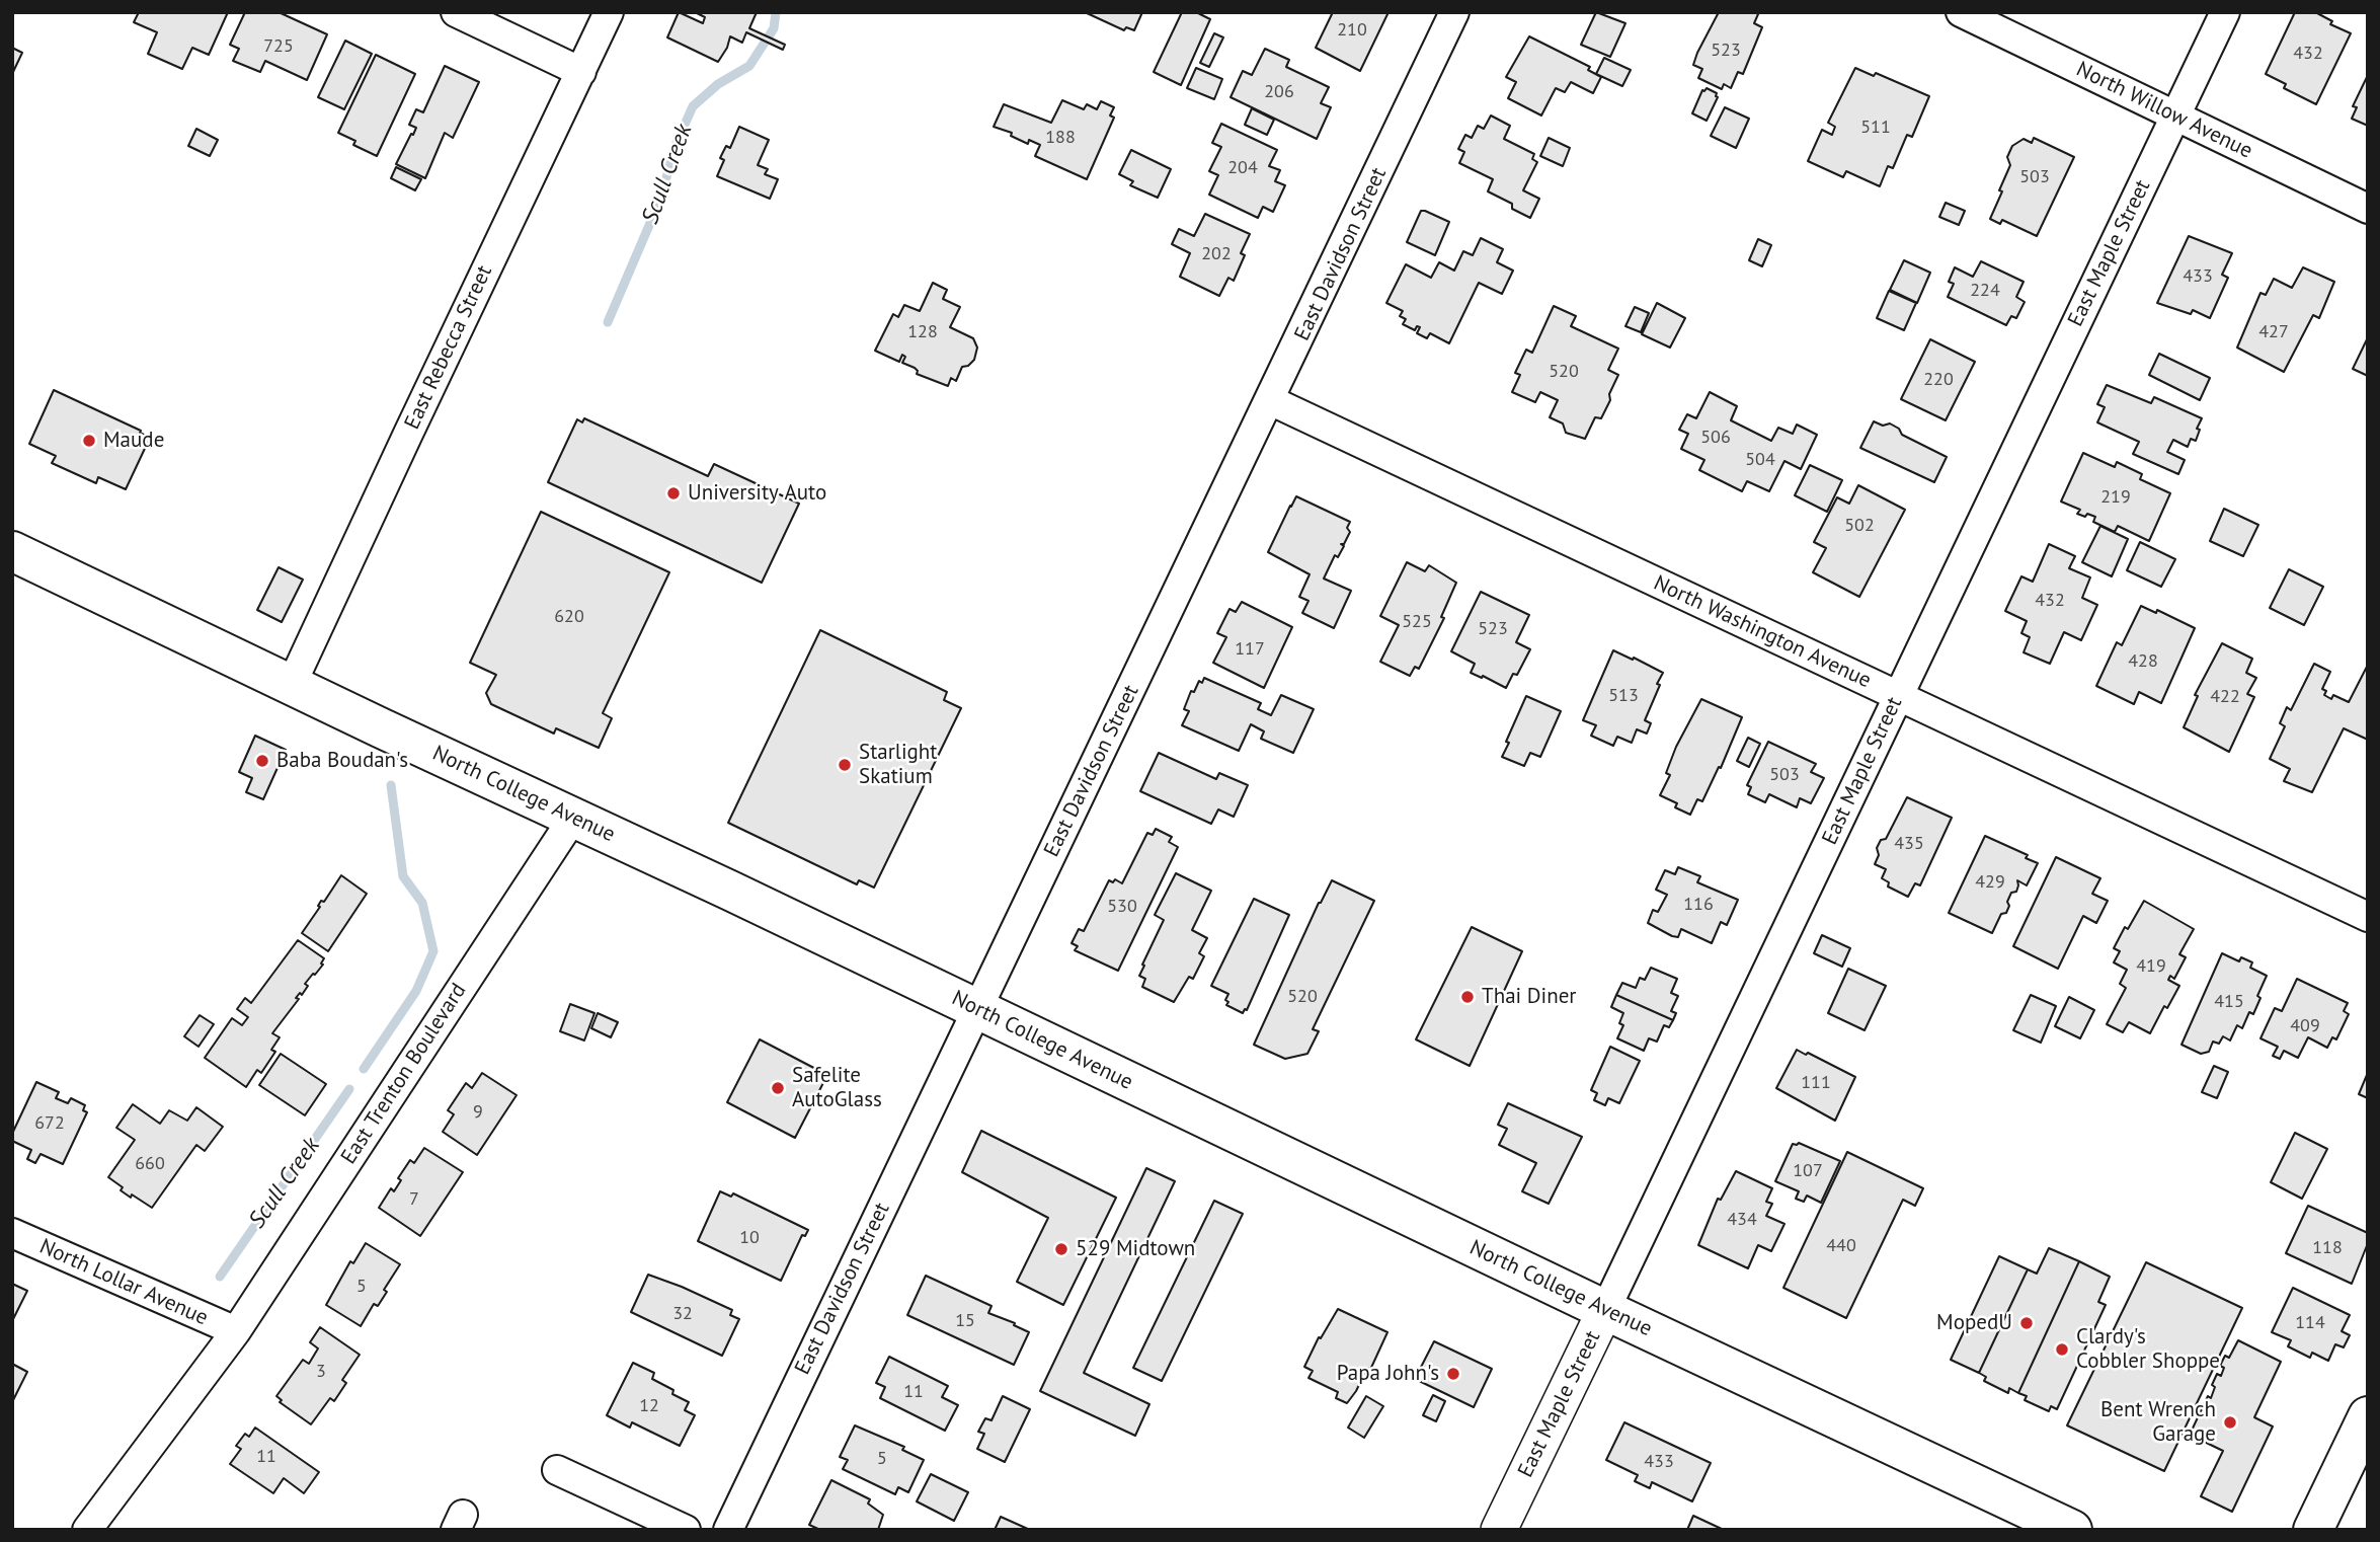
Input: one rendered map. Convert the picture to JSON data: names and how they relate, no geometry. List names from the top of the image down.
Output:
{
  "streets": {
    "main road": ["North College Avenue"],
    "street": [
      "North Willow Avenue",
      "East Maple Street",
      "East Davidson Street",
      "East Rebecca Street",
      "North Washington Avenue",
      "East Trenton Boulevard",
      "North Lollar Avenue"
    ]
  },
  "crossings": [
    ["North Willow Avenue", "East Maple Street"],
    ["East Maple Street", "North Washington Avenue"],
    ["East Maple Street", "North College Avenue"],
    ["East Davidson Street", "North Washington Avenue"],
    ["East Davidson Street", "North College Avenue"],
    ["East Rebecca Street", "North College Avenue"],
    ["North College Avenue", "East Trenton Boulevard"],
    ["East Trenton Boulevard", "North Lollar Avenue"]
  ],
  "water": ["Scull Creek"],
  "places": [
    "Maude",
    "University Auto",
    "Baba Boudan's",
    "Starlight Skatium",
    "Thai Diner",
    "Safelite AutoGlass",
    "529 Midtown",
    "MopedU",
    "Clardy's Cobbler Shoppe",
    "Papa John's",
    "Bent Wrench Garage"
  ],
  "house_numbers": [
    "210",
    "725",
    "523",
    "432",
    "206",
    "511",
    "188",
    "204",
    "503",
    "202",
    "433",
    "224",
    "128",
    "427",
    "520",
    "220",
    "506",
    "504",
    "219",
    "502",
    "432",
    "620",
    "525",
    "523",
    "117",
    "428",
    "513",
    "422",
    "503",
    "435",
    "429",
    "116",
    "530",
    "419",
    "520",
    "415",
    "409",
    "111",
    "9",
    "672",
    "660",
    "107",
    "7",
    "434",
    "10",
    "440",
    "118",
    "5",
    "32",
    "15",
    "114",
    "3",
    "11",
    "12",
    "11",
    "5",
    "433"
  ]
}
